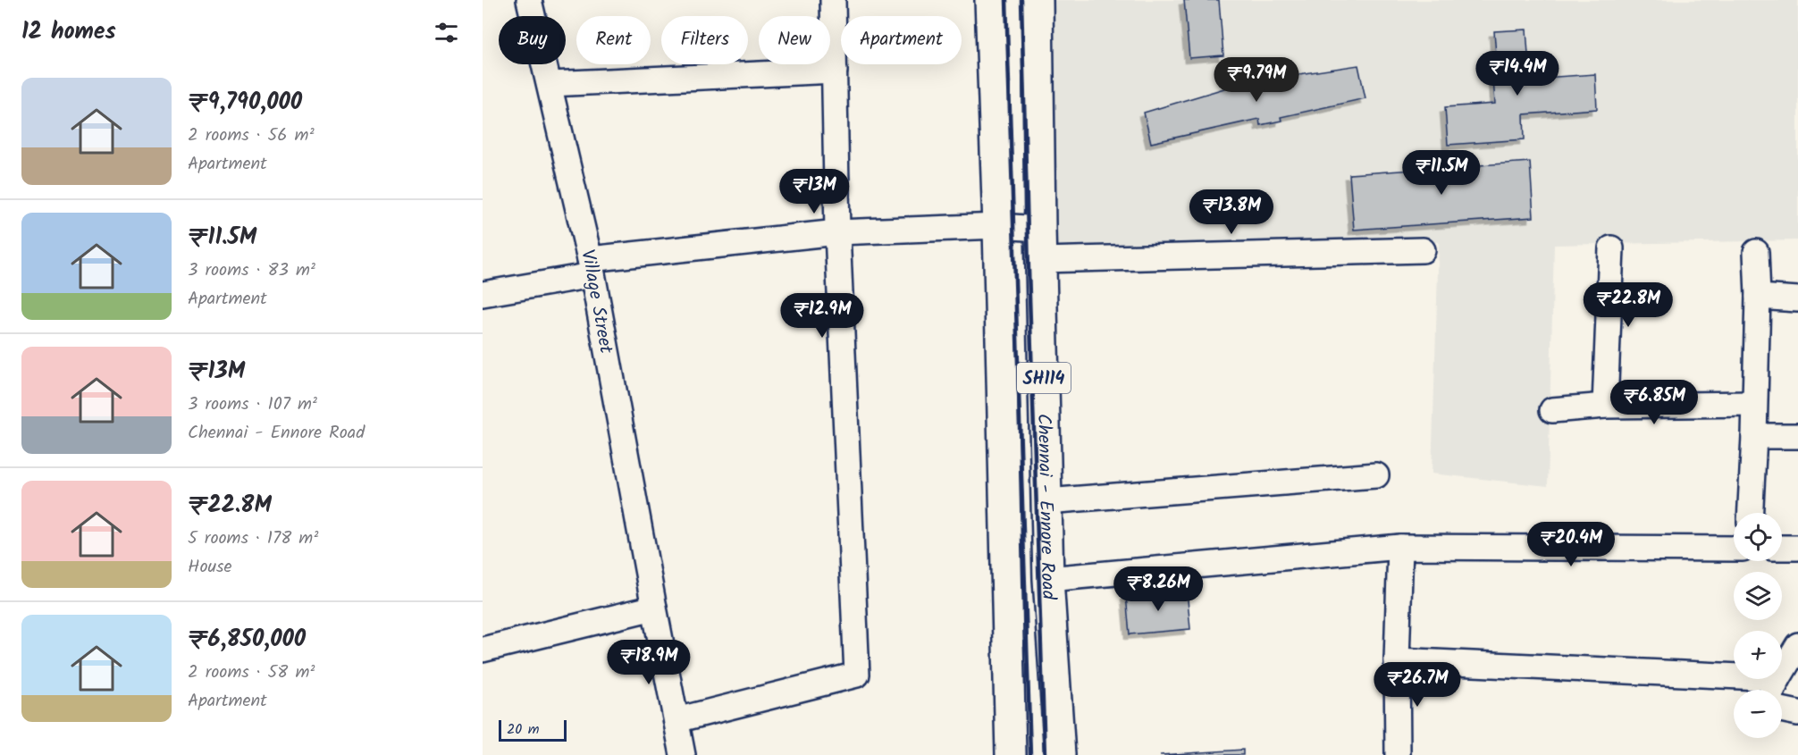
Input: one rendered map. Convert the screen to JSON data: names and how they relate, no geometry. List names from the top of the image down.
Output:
{
  "streets": {
    "main road": ["SH114", "Chennai - Ennore Road"],
    "street": ["Village Street"]
  },
  "scale_bar": "20 m",
  "page": {
    "heading": "12 homes",
    "chip": [
      "Buy",
      "Rent",
      "Filters",
      "New",
      "Apartment"
    ],
    "price": [
      "₹14.4M",
      "₹9.79M",
      "₹11.5M",
      "₹13M",
      "₹13.8M",
      "₹22.8M",
      "₹12.9M",
      "₹6.85M",
      "₹20.4M",
      "₹8.26M",
      "₹18.9M",
      "₹26.7M"
    ],
    "list": [
      {
        "name": "₹9,790,000",
        "note": "2 rooms · 56 m² · Apartment"
      },
      {
        "name": "₹11.5M",
        "note": "3 rooms · 83 m² · Apartment"
      },
      {
        "name": "₹13M",
        "note": "3 rooms · 107 m² · Chennai - Ennore Road"
      },
      {
        "name": "₹22.8M",
        "note": "5 rooms · 178 m² · House"
      },
      {
        "name": "₹6,850,000",
        "note": "2 rooms · 58 m² · Apartment"
      }
    ],
    "map_buttons": ["+", "−"],
    "scale": "20 m"
  }
}
